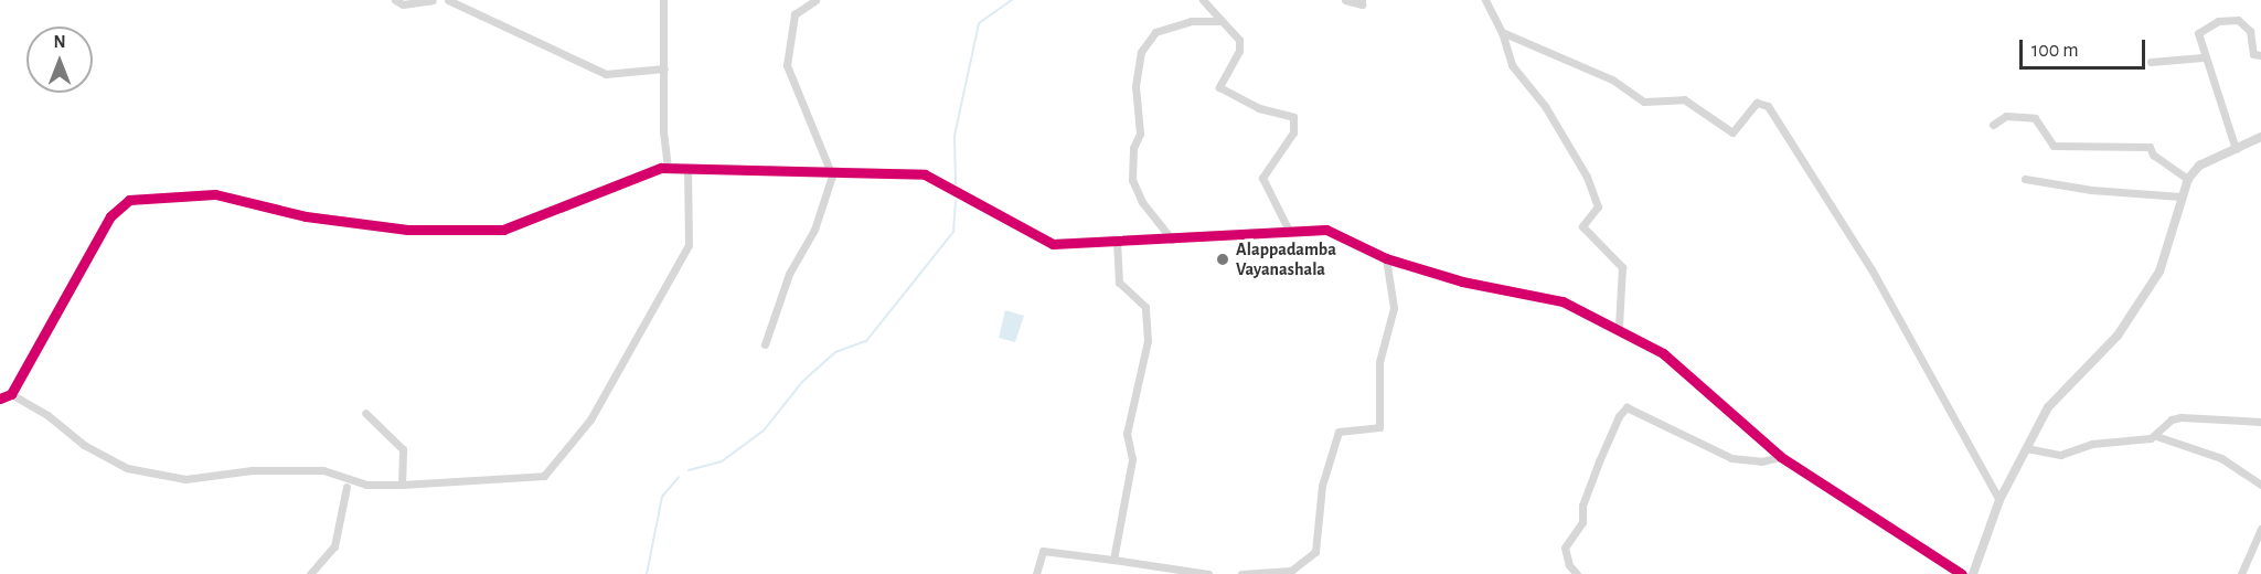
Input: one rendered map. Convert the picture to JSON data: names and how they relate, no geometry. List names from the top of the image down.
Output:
{
  "places": ["Alappadamba Vayanashala"],
  "scale_bar": "100 m",
  "north": "top"
}
